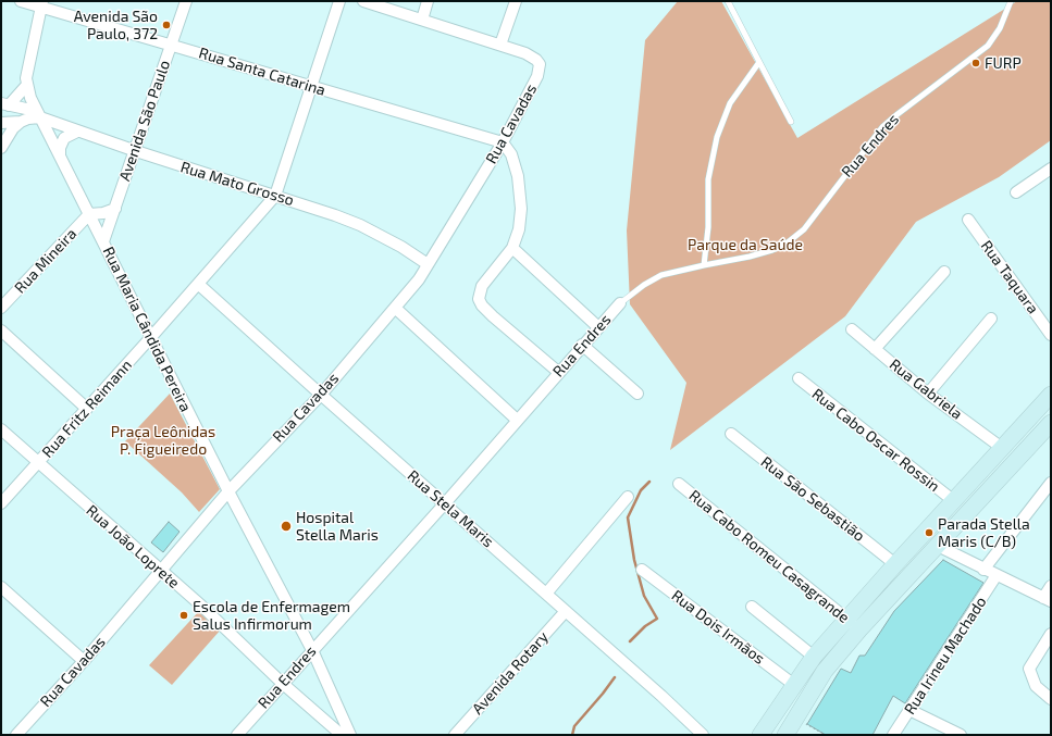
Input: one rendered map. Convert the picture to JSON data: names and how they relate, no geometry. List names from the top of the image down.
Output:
{
  "streets": {
    "street": [
      "Rua Santa Catarina",
      "Avenida São Paulo",
      "Rua Cavadas",
      "Rua Endres",
      "Rua Mato Grosso",
      "Rua Mineira",
      "Rua Taquara",
      "Rua Maria Cândida Pereira",
      "Rua Gabriela",
      "Rua Fritz Reimann",
      "Rua Cabo Oscar Rossin",
      "Rua São Sebastião",
      "Rua Stela Maris",
      "Rua João Loprete",
      "Rua Cabo Romeu Casagrande",
      "Rua Dois Irmãos",
      "Rua Irineu Machado",
      "Avenida Rotary"
    ]
  },
  "crossings": [
    ["Rua Santa Catarina", "Avenida São Paulo"],
    ["Rua Santa Catarina", "Rua Cavadas"],
    ["Avenida São Paulo", "Rua Mato Grosso"],
    ["Avenida São Paulo", "Rua Maria Cândida Pereira"],
    ["Rua Cavadas", "Rua Mato Grosso"],
    ["Rua Cavadas", "Rua Maria Cândida Pereira"],
    ["Rua Cavadas", "Rua Stela Maris"],
    ["Rua Cavadas", "Rua João Loprete"],
    ["Rua Endres", "Rua Maria Cândida Pereira"],
    ["Rua Endres", "Rua Stela Maris"],
    ["Rua Endres", "Rua João Loprete"],
    ["Rua Mato Grosso", "Rua Maria Cândida Pereira"],
    ["Rua Mato Grosso", "Rua Fritz Reimann"],
    ["Rua Mineira", "Rua Maria Cândida Pereira"],
    ["Rua Maria Cândida Pereira", "Rua Fritz Reimann"],
    ["Rua Fritz Reimann", "Rua Stela Maris"],
    ["Rua Fritz Reimann", "Rua João Loprete"],
    ["Rua Stela Maris", "Avenida Rotary"]
  ],
  "parks": ["Parque da Saúde", "Praça Leônidas P. Figueiredo"],
  "places": [
    "Avenida São Paulo, 372",
    "FURP",
    "Hospital Stella Maris",
    "Parada Stella Maris (C/B)",
    "Escola de Enfermagem Salus Infirmorum"
  ]
}
